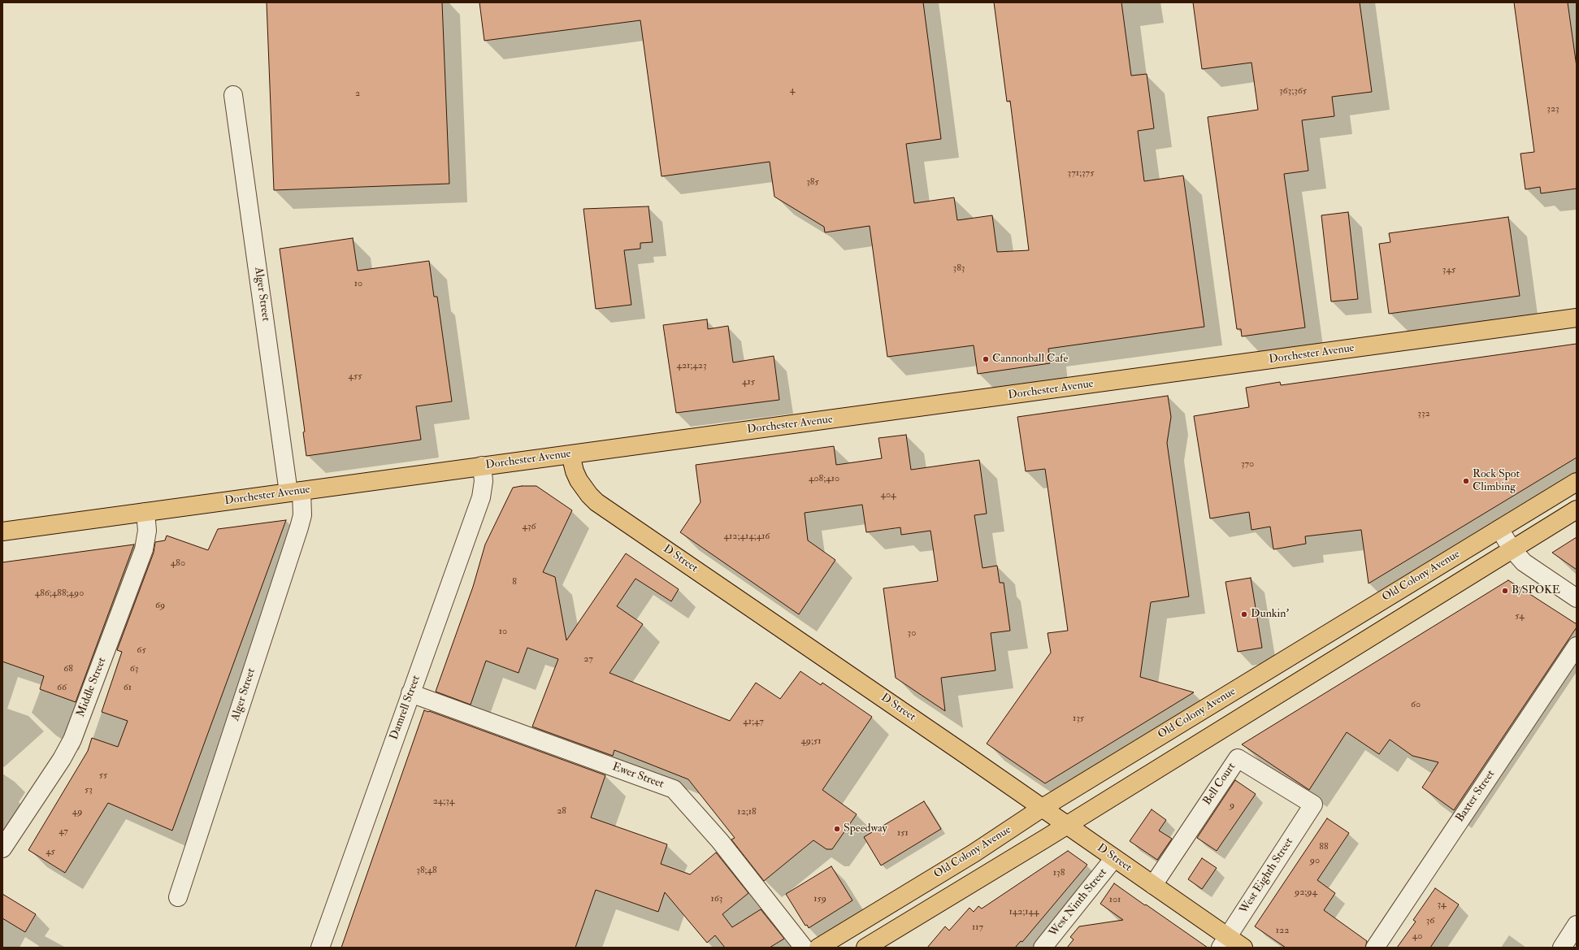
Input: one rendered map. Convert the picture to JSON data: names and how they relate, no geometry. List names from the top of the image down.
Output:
{
  "streets": {
    "main road": ["Dorchester Avenue", "D Street", "Old Colony Avenue"],
    "street": [
      "Alger Street",
      "Middle Street",
      "Damrell Street",
      "Ewer Street",
      "Bell Court",
      "Baxter Street",
      "West Eighth Street",
      "West Ninth Street"
    ]
  },
  "crossings": [
    ["Alger Street", "Dorchester Avenue"],
    ["Dorchester Avenue", "D Street"],
    ["Dorchester Avenue", "Middle Street"],
    ["Dorchester Avenue", "Damrell Street"],
    ["D Street", "Old Colony Avenue"],
    ["D Street", "Bell Court"],
    ["D Street", "West Eighth Street"],
    ["D Street", "West Ninth Street"],
    ["Damrell Street", "Ewer Street"],
    ["Bell Court", "West Eighth Street"]
  ],
  "places": [
    "Cannonball Cafe",
    "Rock Spot Climbing",
    "B/SPOKE",
    "Dunkin'",
    "Speedway"
  ],
  "house_numbers": [
    "4",
    "363;365",
    "2",
    "323",
    "371;375",
    "385",
    "383",
    "345",
    "10",
    "421;423",
    "455",
    "415",
    "332",
    "370",
    "408;410",
    "404",
    "436",
    "412;414;416",
    "480",
    "8",
    "486;488;490",
    "69",
    "54",
    "10",
    "30",
    "65",
    "27",
    "68",
    "63",
    "66",
    "61",
    "60",
    "135",
    "41;47",
    "49;51",
    "55",
    "53",
    "24;34",
    "9",
    "28",
    "49",
    "12;18",
    "47",
    "151",
    "88",
    "45",
    "90",
    "38;48",
    "138",
    "92;94",
    "163",
    "159",
    "101",
    "34",
    "142;144",
    "36",
    "117",
    "122",
    "40"
  ]
}
